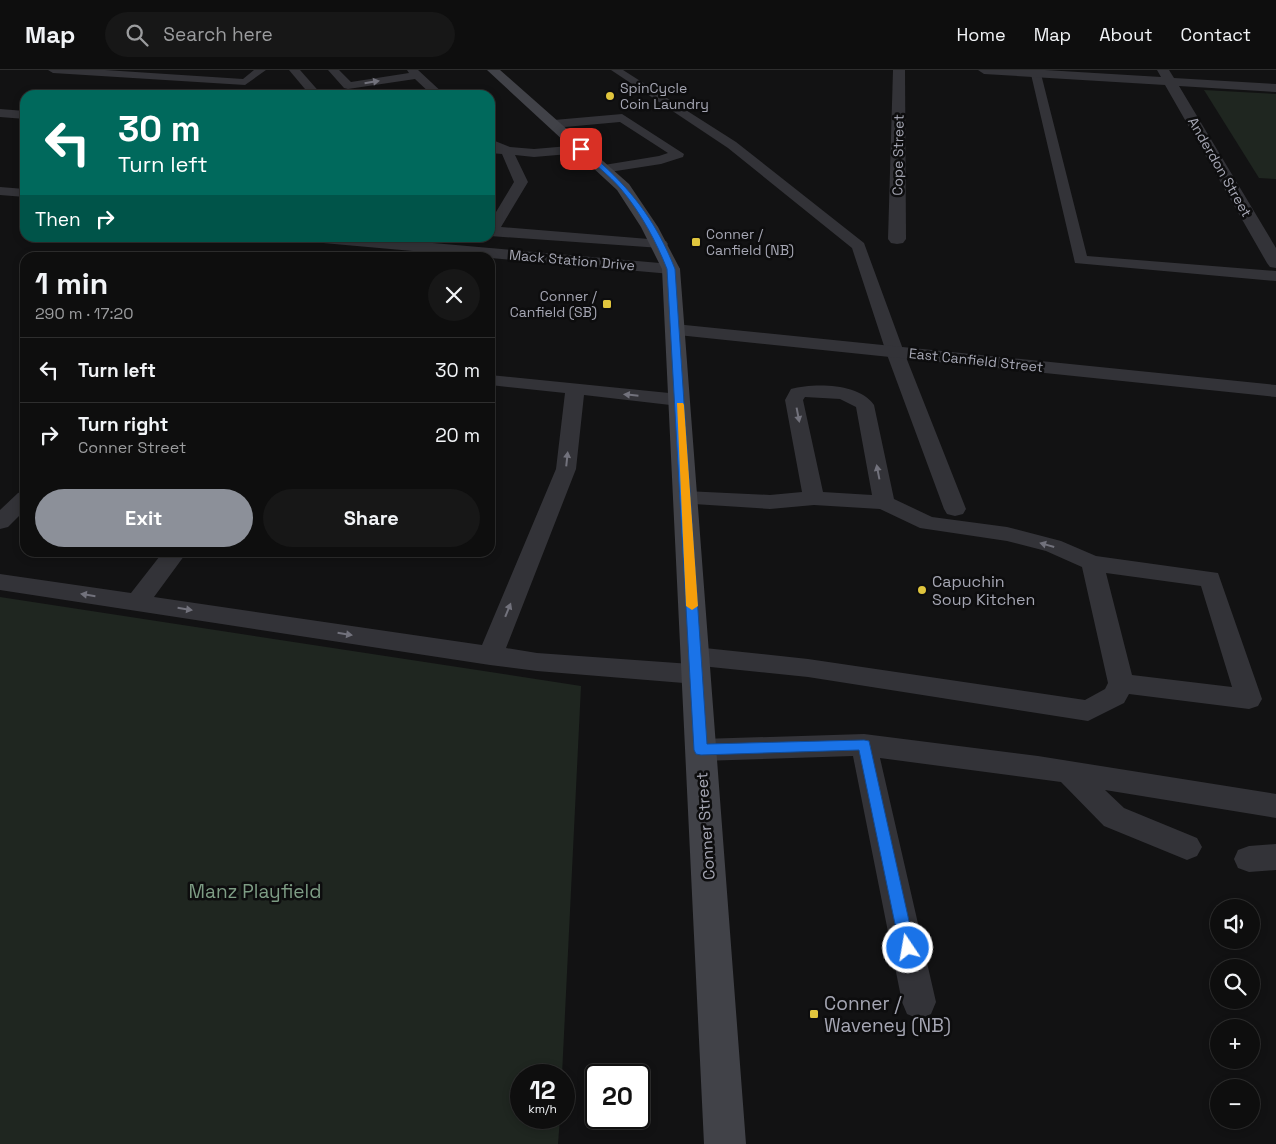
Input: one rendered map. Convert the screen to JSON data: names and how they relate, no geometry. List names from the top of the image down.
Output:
{
  "streets": {
    "main road": ["Conner Street"],
    "street": [
      "Cope Street",
      "Anderdon Street",
      "Mack Station Drive",
      "East Canfield Street"
    ]
  },
  "crossings": [
    ["Mack Station Drive", "Conner Street"],
    ["East Canfield Street", "Conner Street"]
  ],
  "parks": ["Manz Playfield"],
  "places": {
    "other": ["SpinCycle Coin Laundry", "Capuchin Soup Kitchen"],
    "transit": ["Conner / Canfield (NB)", "Conner / Canfield (SB)", "Conner / Waveney (NB)"]
  },
  "page": {
    "header": "Map",
    "search": "Search here",
    "nav": [
      "Home",
      "Map",
      "About",
      "Contact"
    ],
    "turn": ["30 m", "Turn left"],
    "then": "Then",
    "heading": ["1 min", "290 m · 17:20"],
    "list": [
      {
        "name": "Turn left",
        "value": "30 m"
      },
      {
        "name": "Turn right",
        "note": "Conner Street",
        "value": "20 m"
      }
    ],
    "buttons": ["Exit", "Share"],
    "map_buttons": ["+", "−"],
    "speed": "12 km/h",
    "limit": "20"
  }
}
